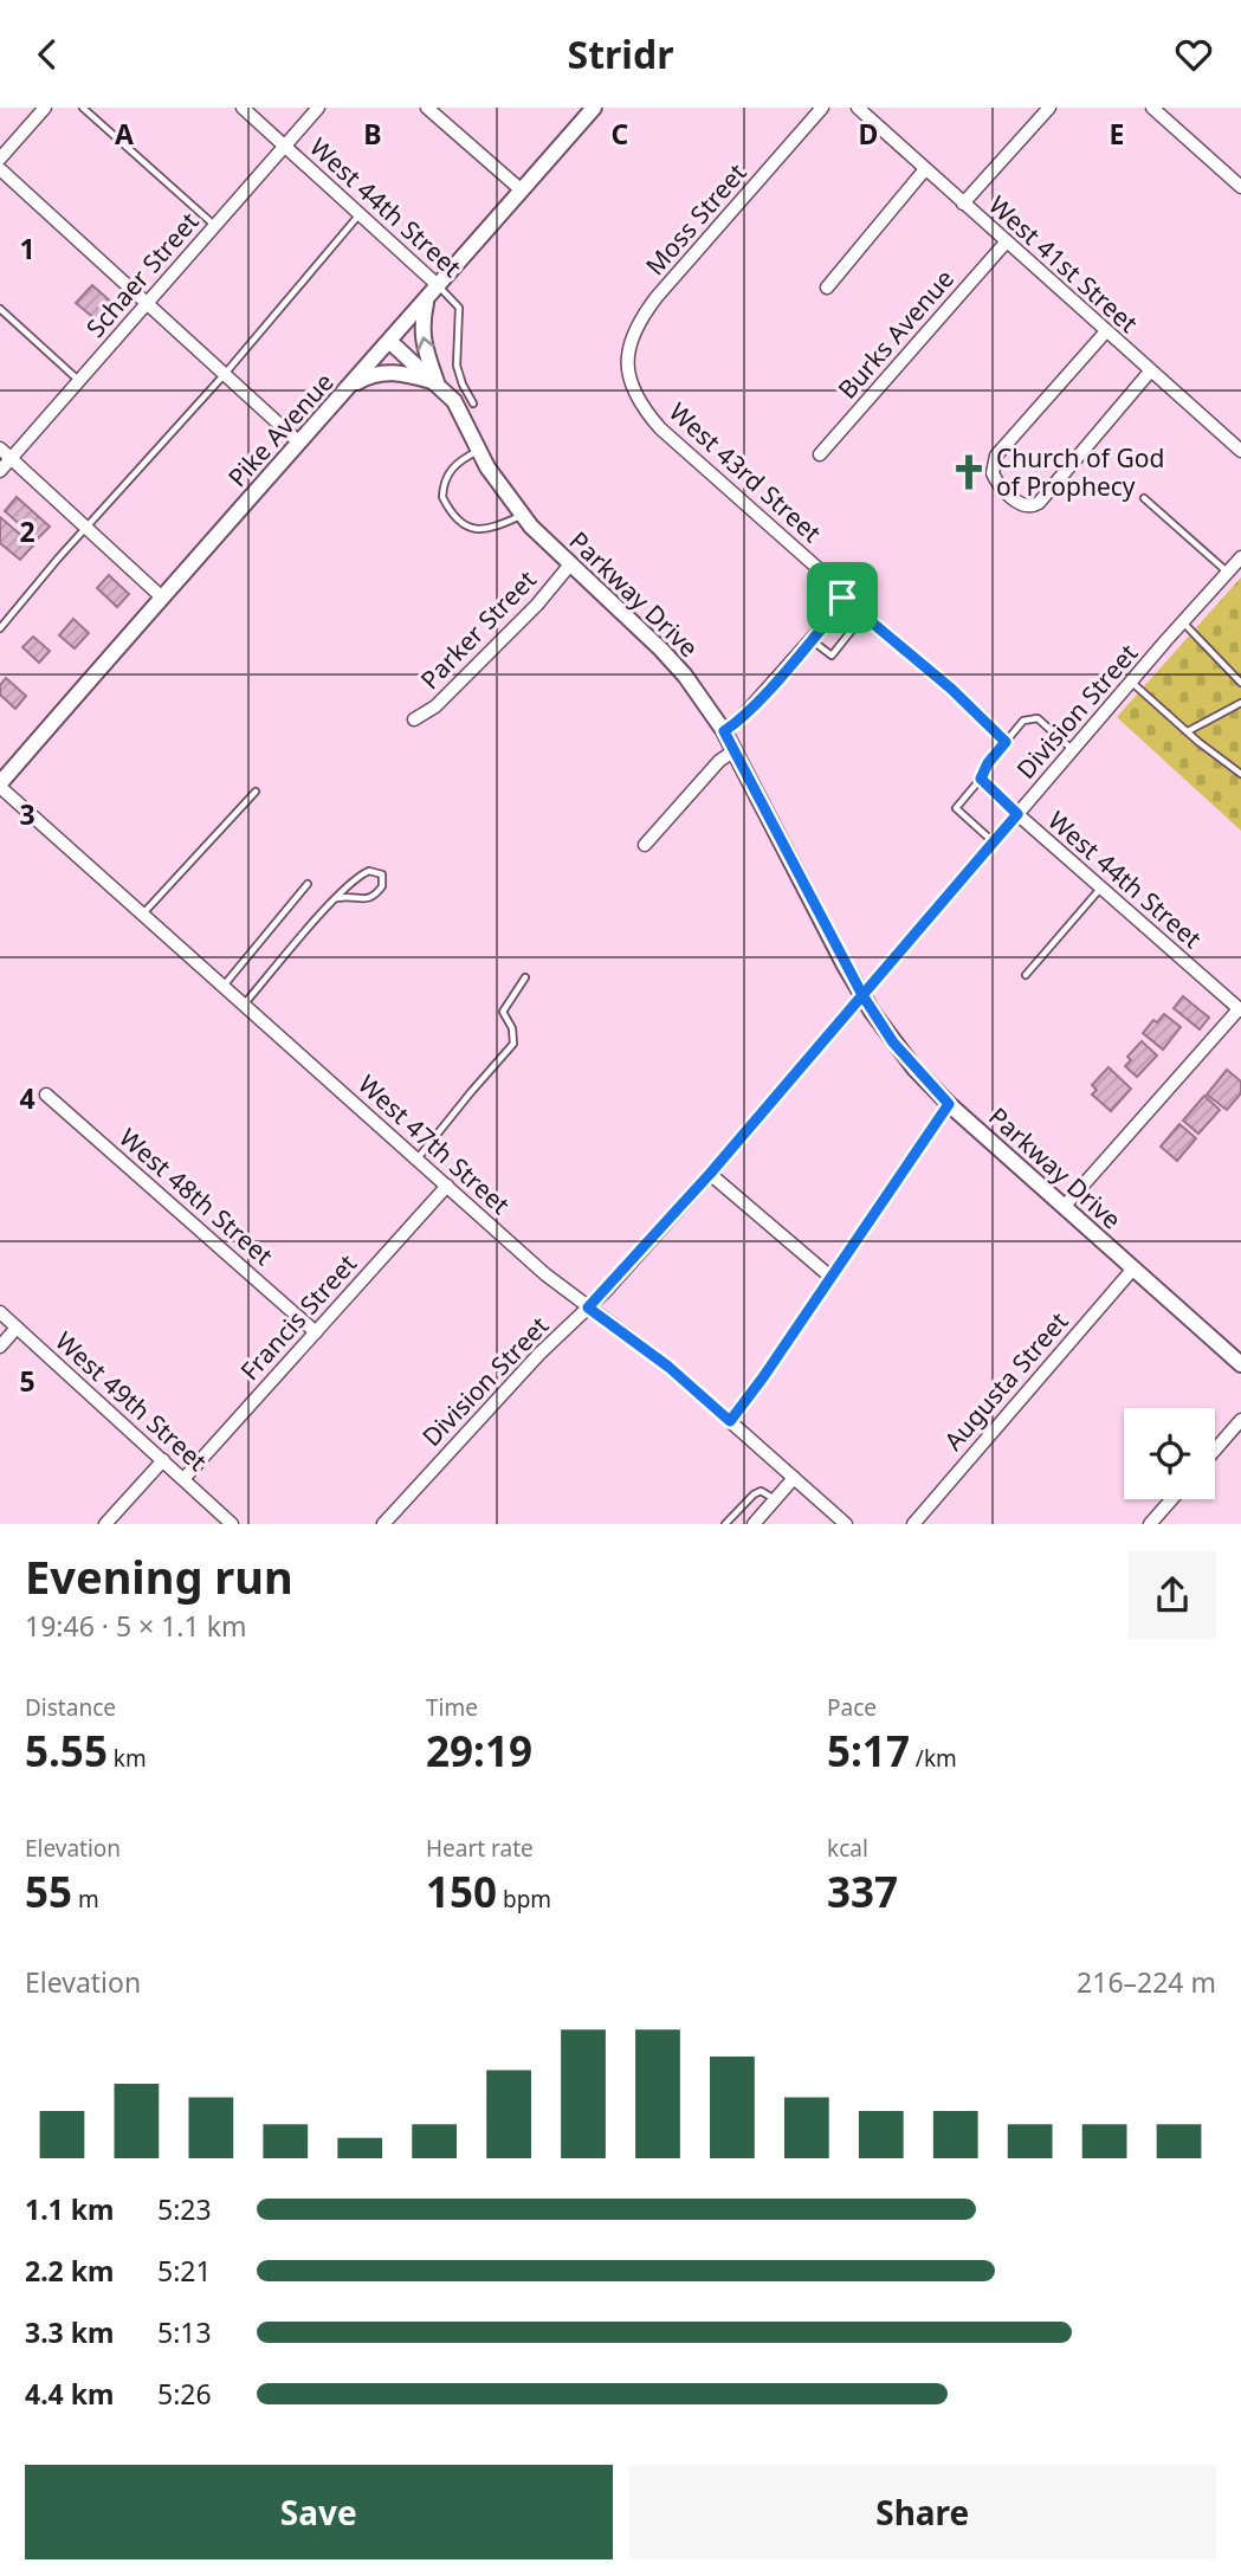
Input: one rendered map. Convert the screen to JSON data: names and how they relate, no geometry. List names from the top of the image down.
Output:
{
  "streets": {
    "street": [
      "West 44th Street",
      "Moss Street",
      "West 41st Street",
      "Schaer Street",
      "Burks Avenue",
      "Pike Avenue",
      "West 43rd Street",
      "Parkway Drive",
      "Parker Street",
      "Division Street",
      "West 47th Street",
      "West 48th Street",
      "Francis Street",
      "Augusta Street",
      "West 49th Street"
    ]
  },
  "crossings": [
    ["West 44th Street", "Schaer Street"],
    ["West 44th Street", "Pike Avenue"],
    ["West 44th Street", "Division Street"],
    ["Moss Street", "West 43rd Street"],
    ["West 41st Street", "Burks Avenue"],
    ["Pike Avenue", "Parkway Drive"],
    ["Pike Avenue", "West 47th Street"],
    ["Parkway Drive", "Parker Street"],
    ["Parkway Drive", "Division Street"],
    ["Parkway Drive", "Augusta Street"],
    ["Division Street", "West 47th Street"],
    ["West 47th Street", "Francis Street"],
    ["West 48th Street", "Francis Street"],
    ["Francis Street", "West 49th Street"]
  ],
  "places": {
    "church": ["Church of God of Prophecy"]
  },
  "page": {
    "header": "Stridr",
    "heading": ["Evening run", "19:46 · 5 × 1.1 km"],
    "stats": [
      ["Distance", "5.55 km"],
      ["Time", "29:19"],
      ["Pace", "5:17 /km"],
      ["Elevation", "55 m"],
      ["Heart rate", "150 bpm"],
      ["kcal", "337"]
    ],
    "chart": ["Elevation", "216–224 m"],
    "list": [
      {
        "name": "1.1 km",
        "note": "5:23"
      },
      {
        "name": "2.2 km",
        "note": "5:21"
      },
      {
        "name": "3.3 km",
        "note": "5:13"
      },
      {
        "name": "4.4 km",
        "note": "5:26"
      }
    ],
    "buttons": ["Save", "Share"]
  },
  "grid": {
    "columns": [
      "A",
      "B",
      "C",
      "D",
      "E"
    ],
    "rows": [
      "1",
      "2",
      "3",
      "4",
      "5"
    ]
  }
}
